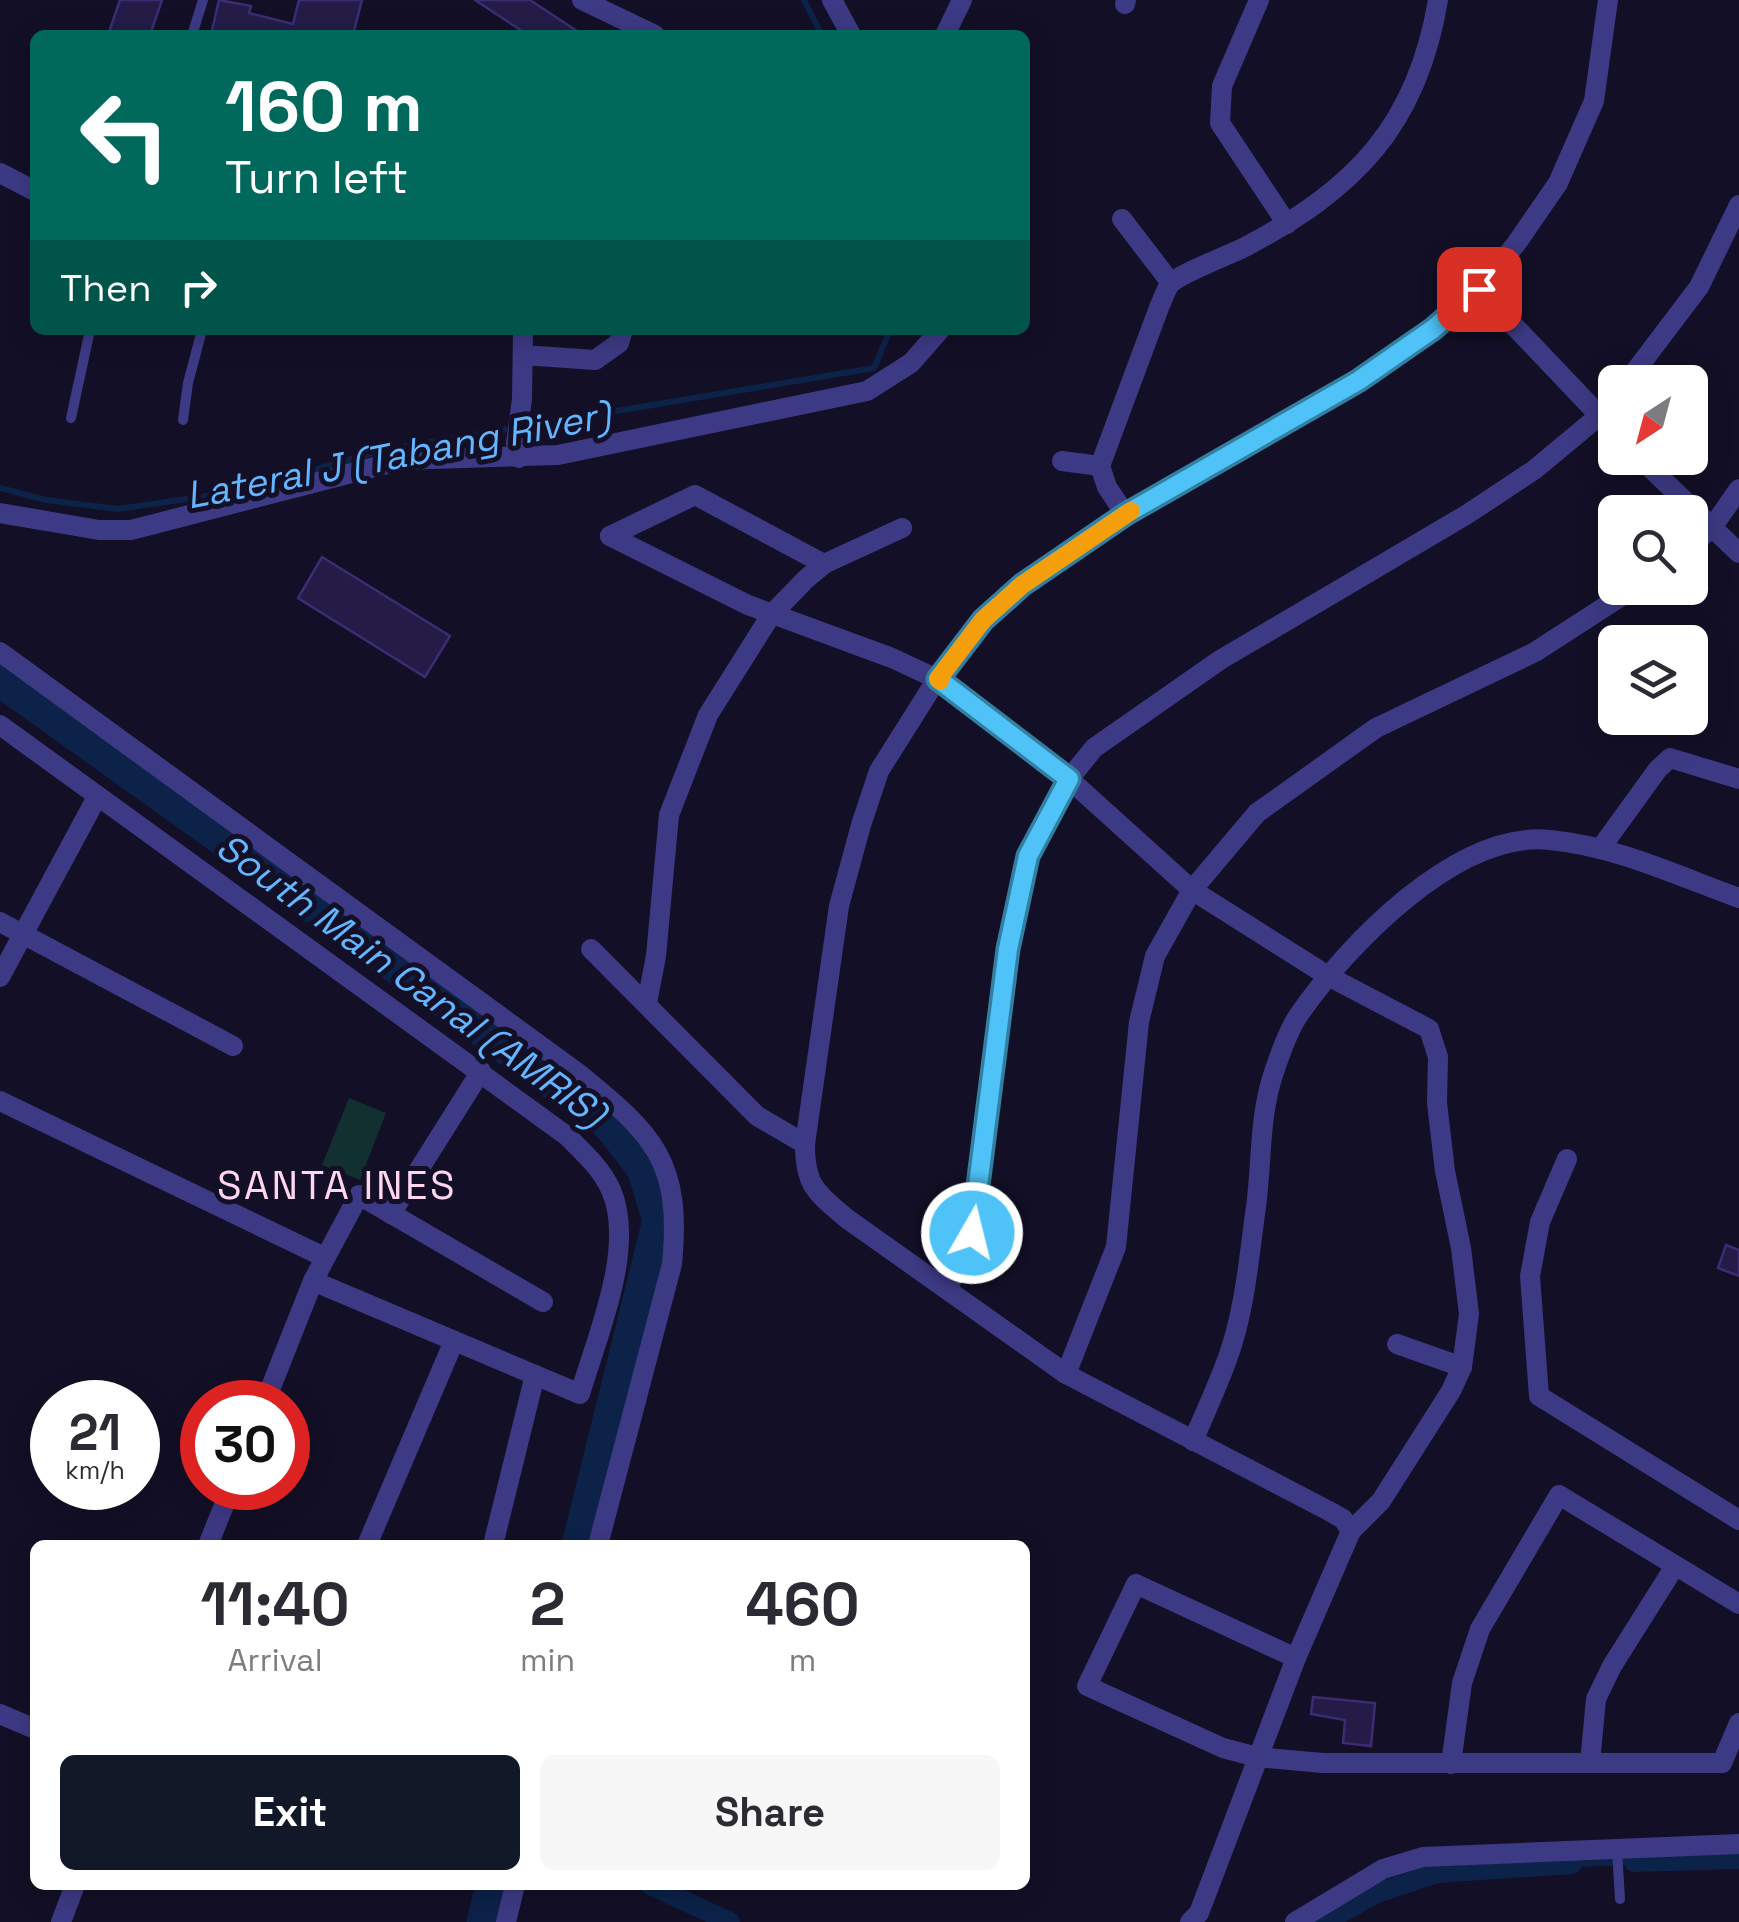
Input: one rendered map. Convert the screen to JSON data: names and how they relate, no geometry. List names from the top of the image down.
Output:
{
  "districts": ["SANTA INES"],
  "water": ["Lateral J (Tabang River)", "South Main Canal (AMRIS)"],
  "north": "bottom left",
  "page": {
    "turn": ["160 m", "Turn left"],
    "then": "Then",
    "speed": "21 km/h",
    "limit": "30",
    "eta": [
      "11:40",
      "Arrival",
      "2",
      "min",
      "460",
      "m"
    ],
    "buttons": ["Exit", "Share"]
  }
}
